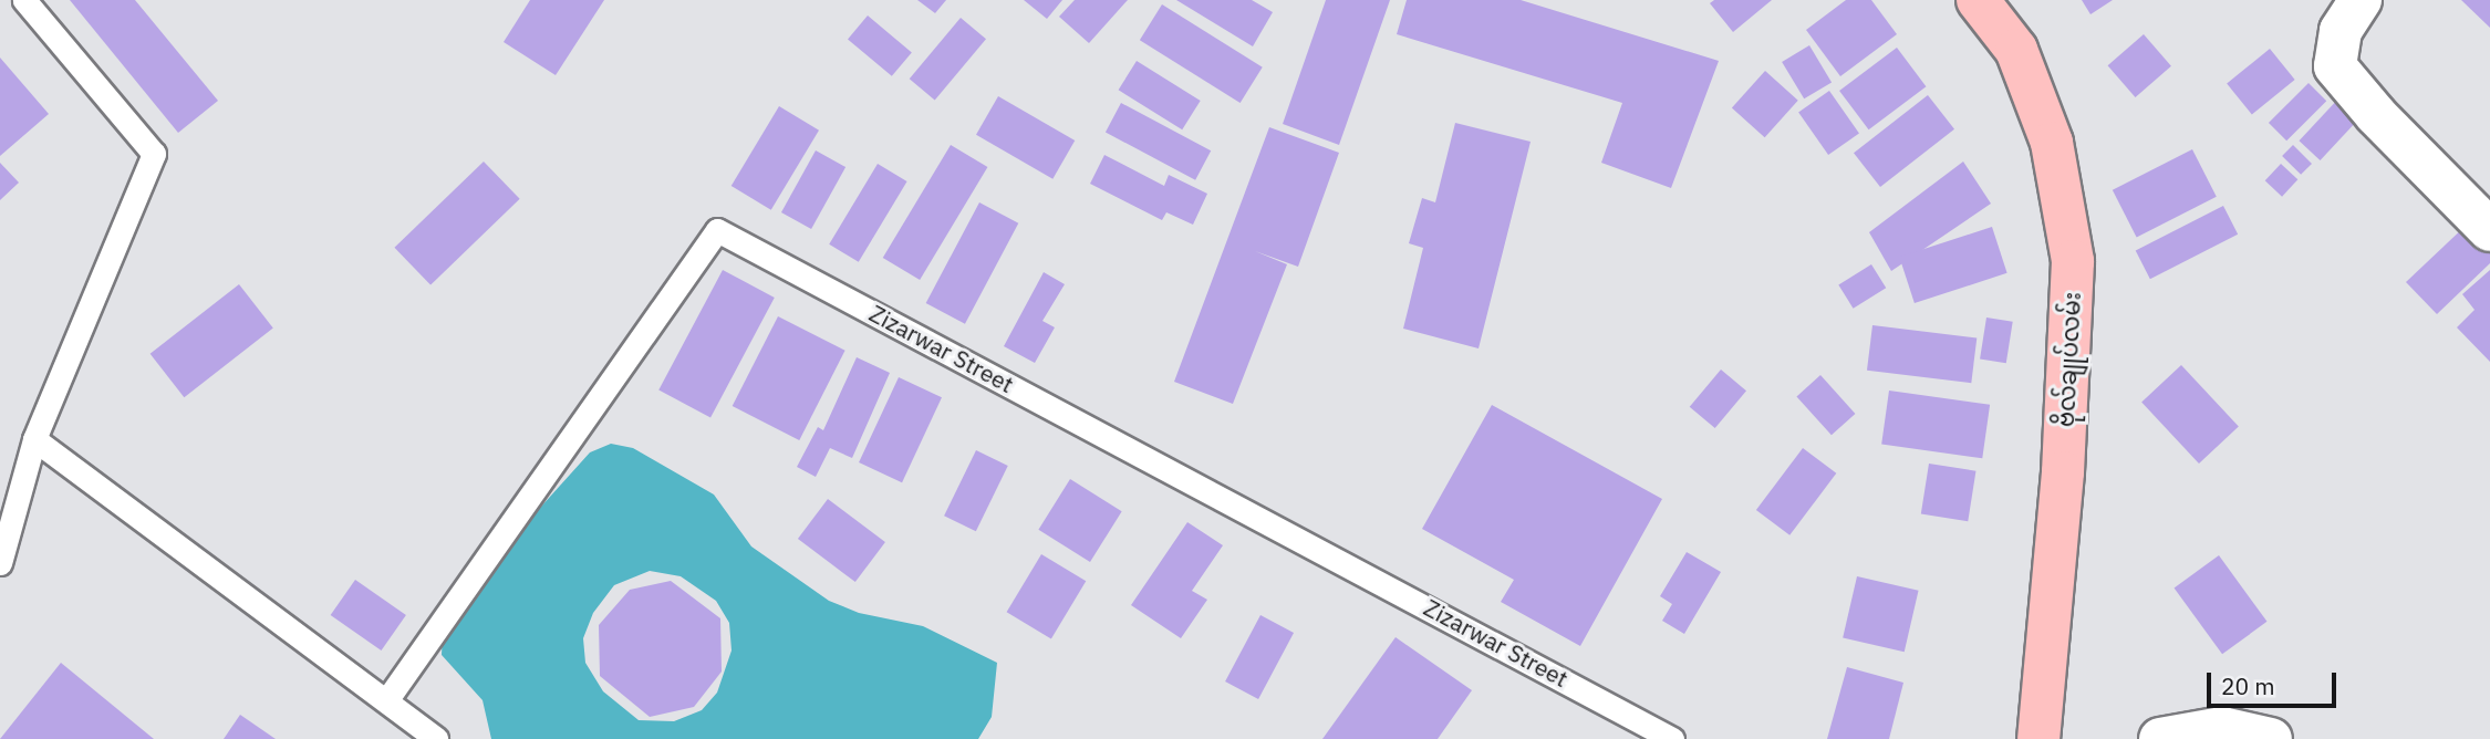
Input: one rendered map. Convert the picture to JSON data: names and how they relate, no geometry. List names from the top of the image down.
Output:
{
  "streets": {
    "main road": ["ဗိုလ်ချုပ်လမ်း"],
    "lane": ["Zizarwar Street"]
  },
  "scale_bar": "20 m"
}
